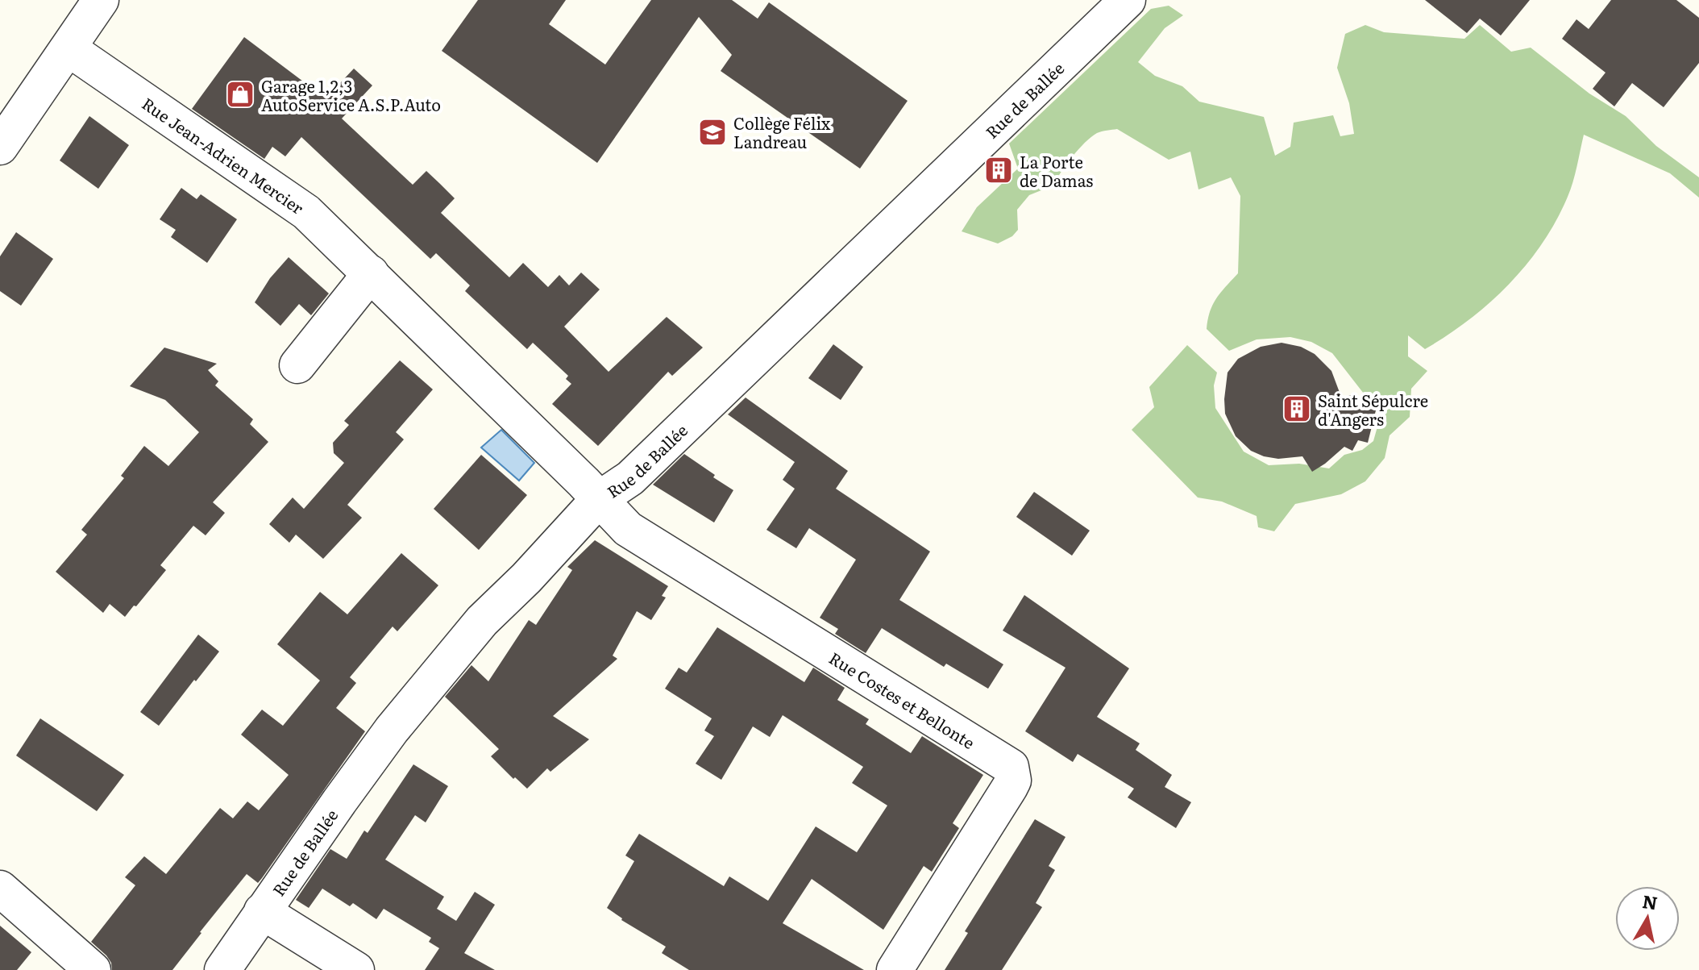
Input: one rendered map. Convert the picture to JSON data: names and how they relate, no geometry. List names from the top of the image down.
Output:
{
  "streets": {
    "street": ["Rue de Ballée", "Rue Jean-Adrien Mercier", "Rue Costes et Bellonte"]
  },
  "crossings": [
    ["Rue de Ballée", "Rue Jean-Adrien Mercier"],
    ["Rue de Ballée", "Rue Costes et Bellonte"],
    ["Rue Jean-Adrien Mercier", "Rue Costes et Bellonte"]
  ],
  "places": {
    "shop": ["Garage 1,2,3 AutoService A.S.P.Auto"],
    "school or university": ["Collège Félix Landreau"],
    "building": ["La Porte de Damas", "Saint Sépulcre d'Angers"]
  },
  "north": "top"
}
